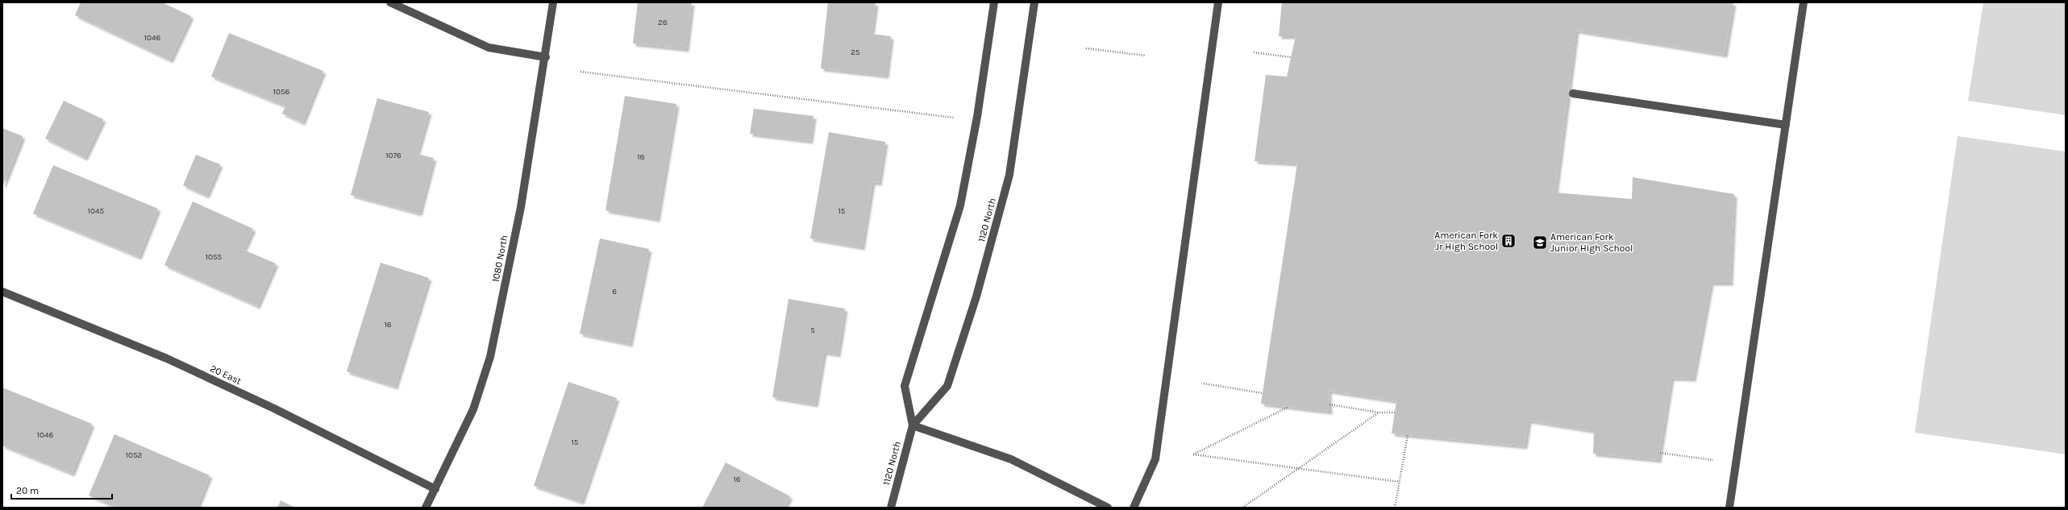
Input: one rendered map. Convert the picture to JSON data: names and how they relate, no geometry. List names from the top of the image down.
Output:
{
  "streets": {
    "street": ["1120 North", "1080 North", "20 East"]
  },
  "crossings": [
    ["1080 North", "20 East"]
  ],
  "places": {
    "building": ["American Fork Jr High School"],
    "school or university": ["American Fork Junior High School"]
  },
  "house_numbers": [
    "28",
    "1046",
    "25",
    "1056",
    "1076",
    "18",
    "1045",
    "15",
    "1055",
    "6",
    "16",
    "5",
    "1046",
    "15",
    "1052",
    "16"
  ],
  "scale_bar": "20 m"
}
